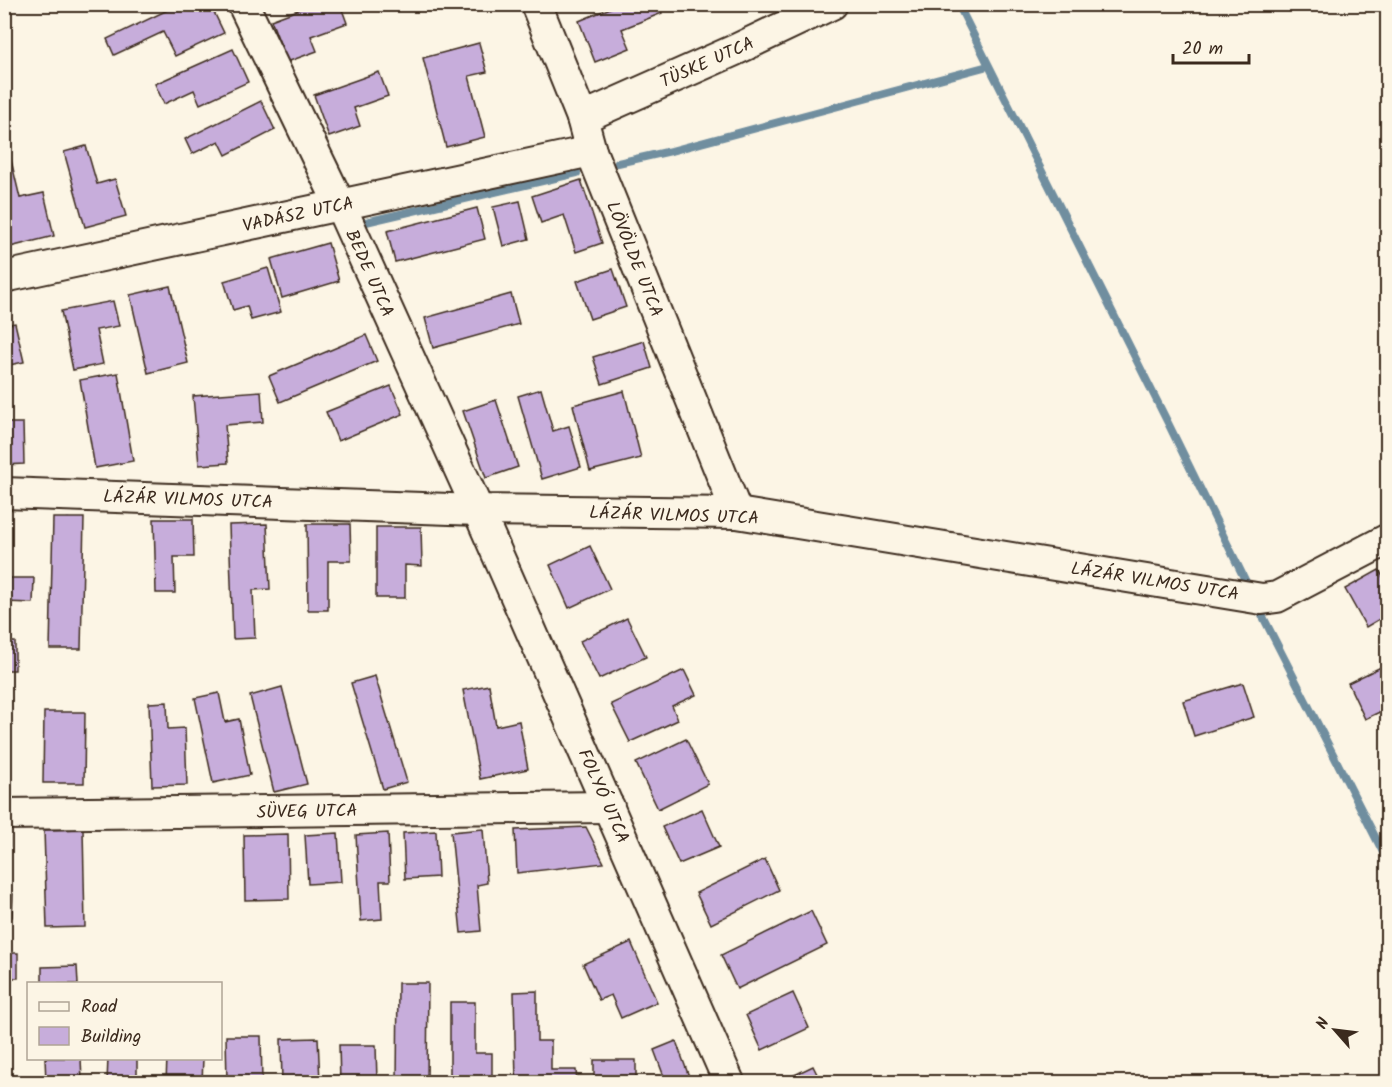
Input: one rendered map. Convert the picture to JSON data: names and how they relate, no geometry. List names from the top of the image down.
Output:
{
  "streets": {
    "street": [
      "TÜSKE UTCA",
      "VADÁSZ UTCA",
      "LÖVÖLDE UTCA",
      "BEDE UTCA",
      "LÁZÁR VILMOS UTCA",
      "FOLYÓ UTCA",
      "SÜVEG UTCA"
    ]
  },
  "crossings": [
    ["TÜSKE UTCA", "LÖVÖLDE UTCA"],
    ["VADÁSZ UTCA", "LÖVÖLDE UTCA"],
    ["VADÁSZ UTCA", "BEDE UTCA"],
    ["LÖVÖLDE UTCA", "LÁZÁR VILMOS UTCA"],
    ["BEDE UTCA", "LÁZÁR VILMOS UTCA"],
    ["BEDE UTCA", "FOLYÓ UTCA"],
    ["LÁZÁR VILMOS UTCA", "FOLYÓ UTCA"],
    ["FOLYÓ UTCA", "SÜVEG UTCA"]
  ],
  "legend": ["Road", "Building"],
  "scale_bar": "20 m",
  "north": "top left"
}
